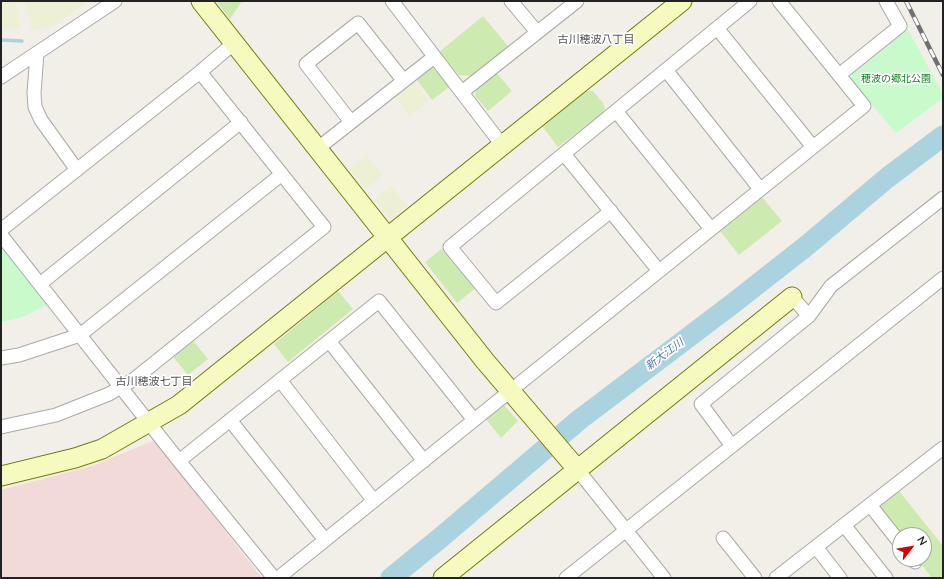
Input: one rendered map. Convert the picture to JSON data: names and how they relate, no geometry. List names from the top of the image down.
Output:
{
  "districts": ["古川穂波八丁目", "古川穂波七丁目"],
  "water": ["新大江川"],
  "parks": ["穂波の郷北公園"],
  "north": "top right"
}
